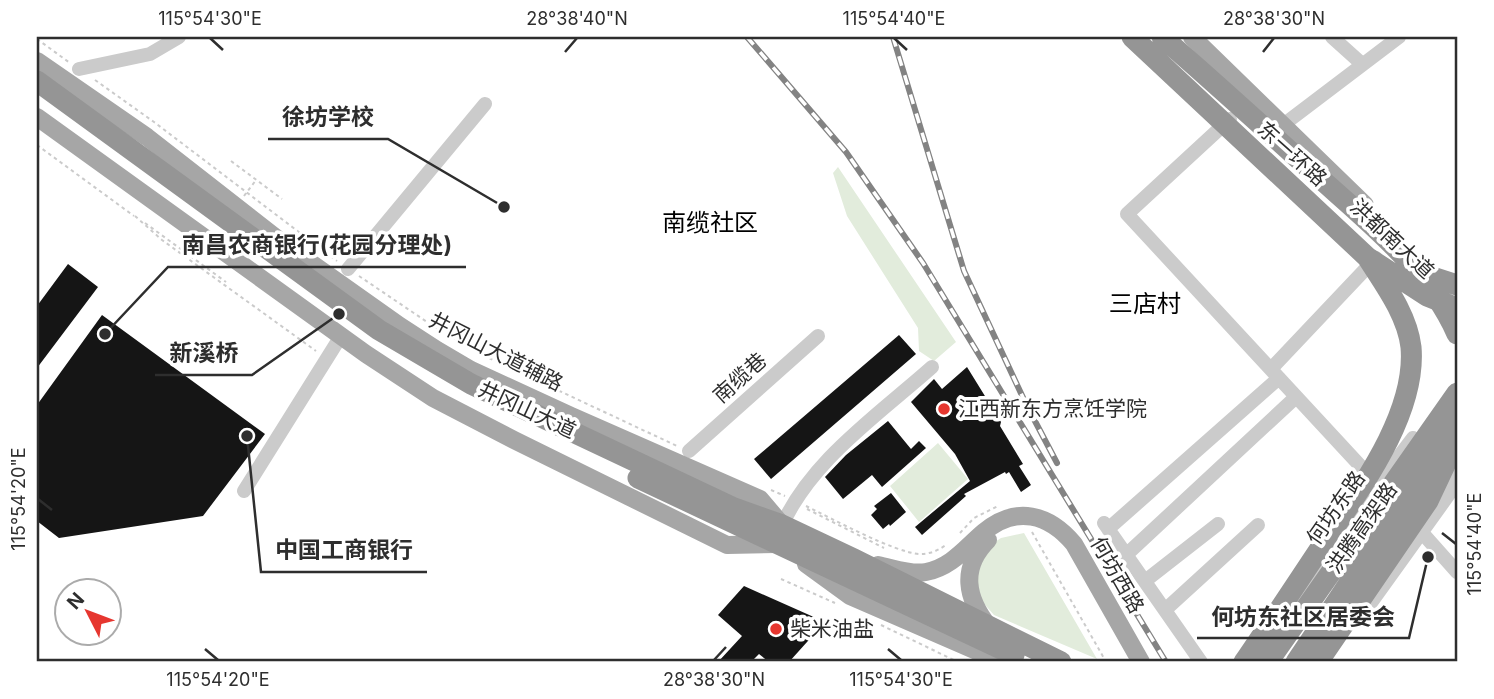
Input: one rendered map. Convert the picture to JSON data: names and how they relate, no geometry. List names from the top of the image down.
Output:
{
  "streets": {
    "highway": ["东一环路", "井冈山大道", "洪腾高架路"],
    "main road": ["洪都南大道", "井冈山大道辅路", "何坊西路"],
    "street": ["南缆巷", "何坊东路"]
  },
  "crossings": [
    ["东一环路", "洪都南大道"],
    ["井冈山大道辅路", "井冈山大道"],
    ["何坊东路", "洪腾高架路"]
  ],
  "districts": ["南缆社区", "三店村"],
  "places": [
    "徐坊学校",
    "新溪桥",
    "南昌农商银行(花园分理处)",
    "江西新东方烹饪学院",
    "中国工商银行",
    "何坊东社区居委会",
    "柴米油盐"
  ],
  "north": "top left",
  "coordinates": [
    "115°54'30\"E",
    "28°38'40\"N",
    "115°54'40\"E",
    "28°38'30\"N",
    "115°54'20\"E"
  ]
}
